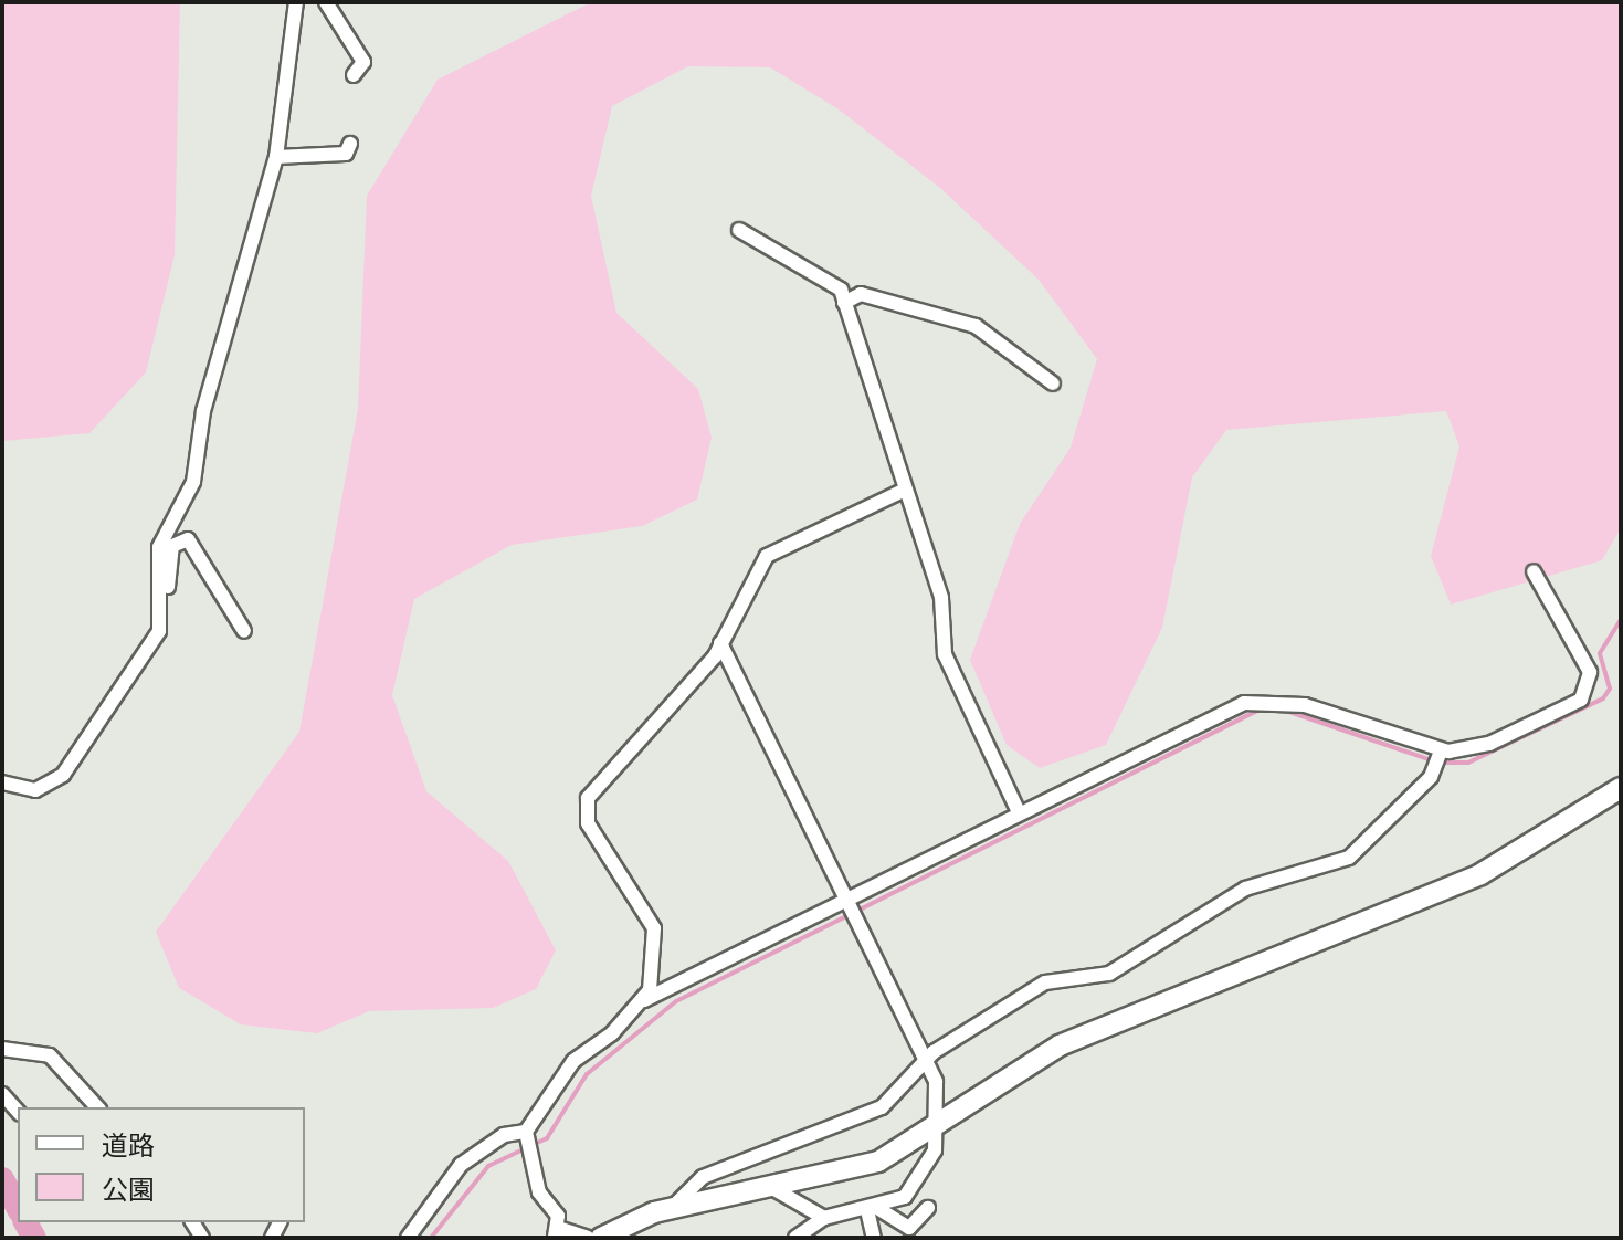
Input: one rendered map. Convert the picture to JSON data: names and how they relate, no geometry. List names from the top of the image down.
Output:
{
  "legend": ["道路", "公園"]
}
